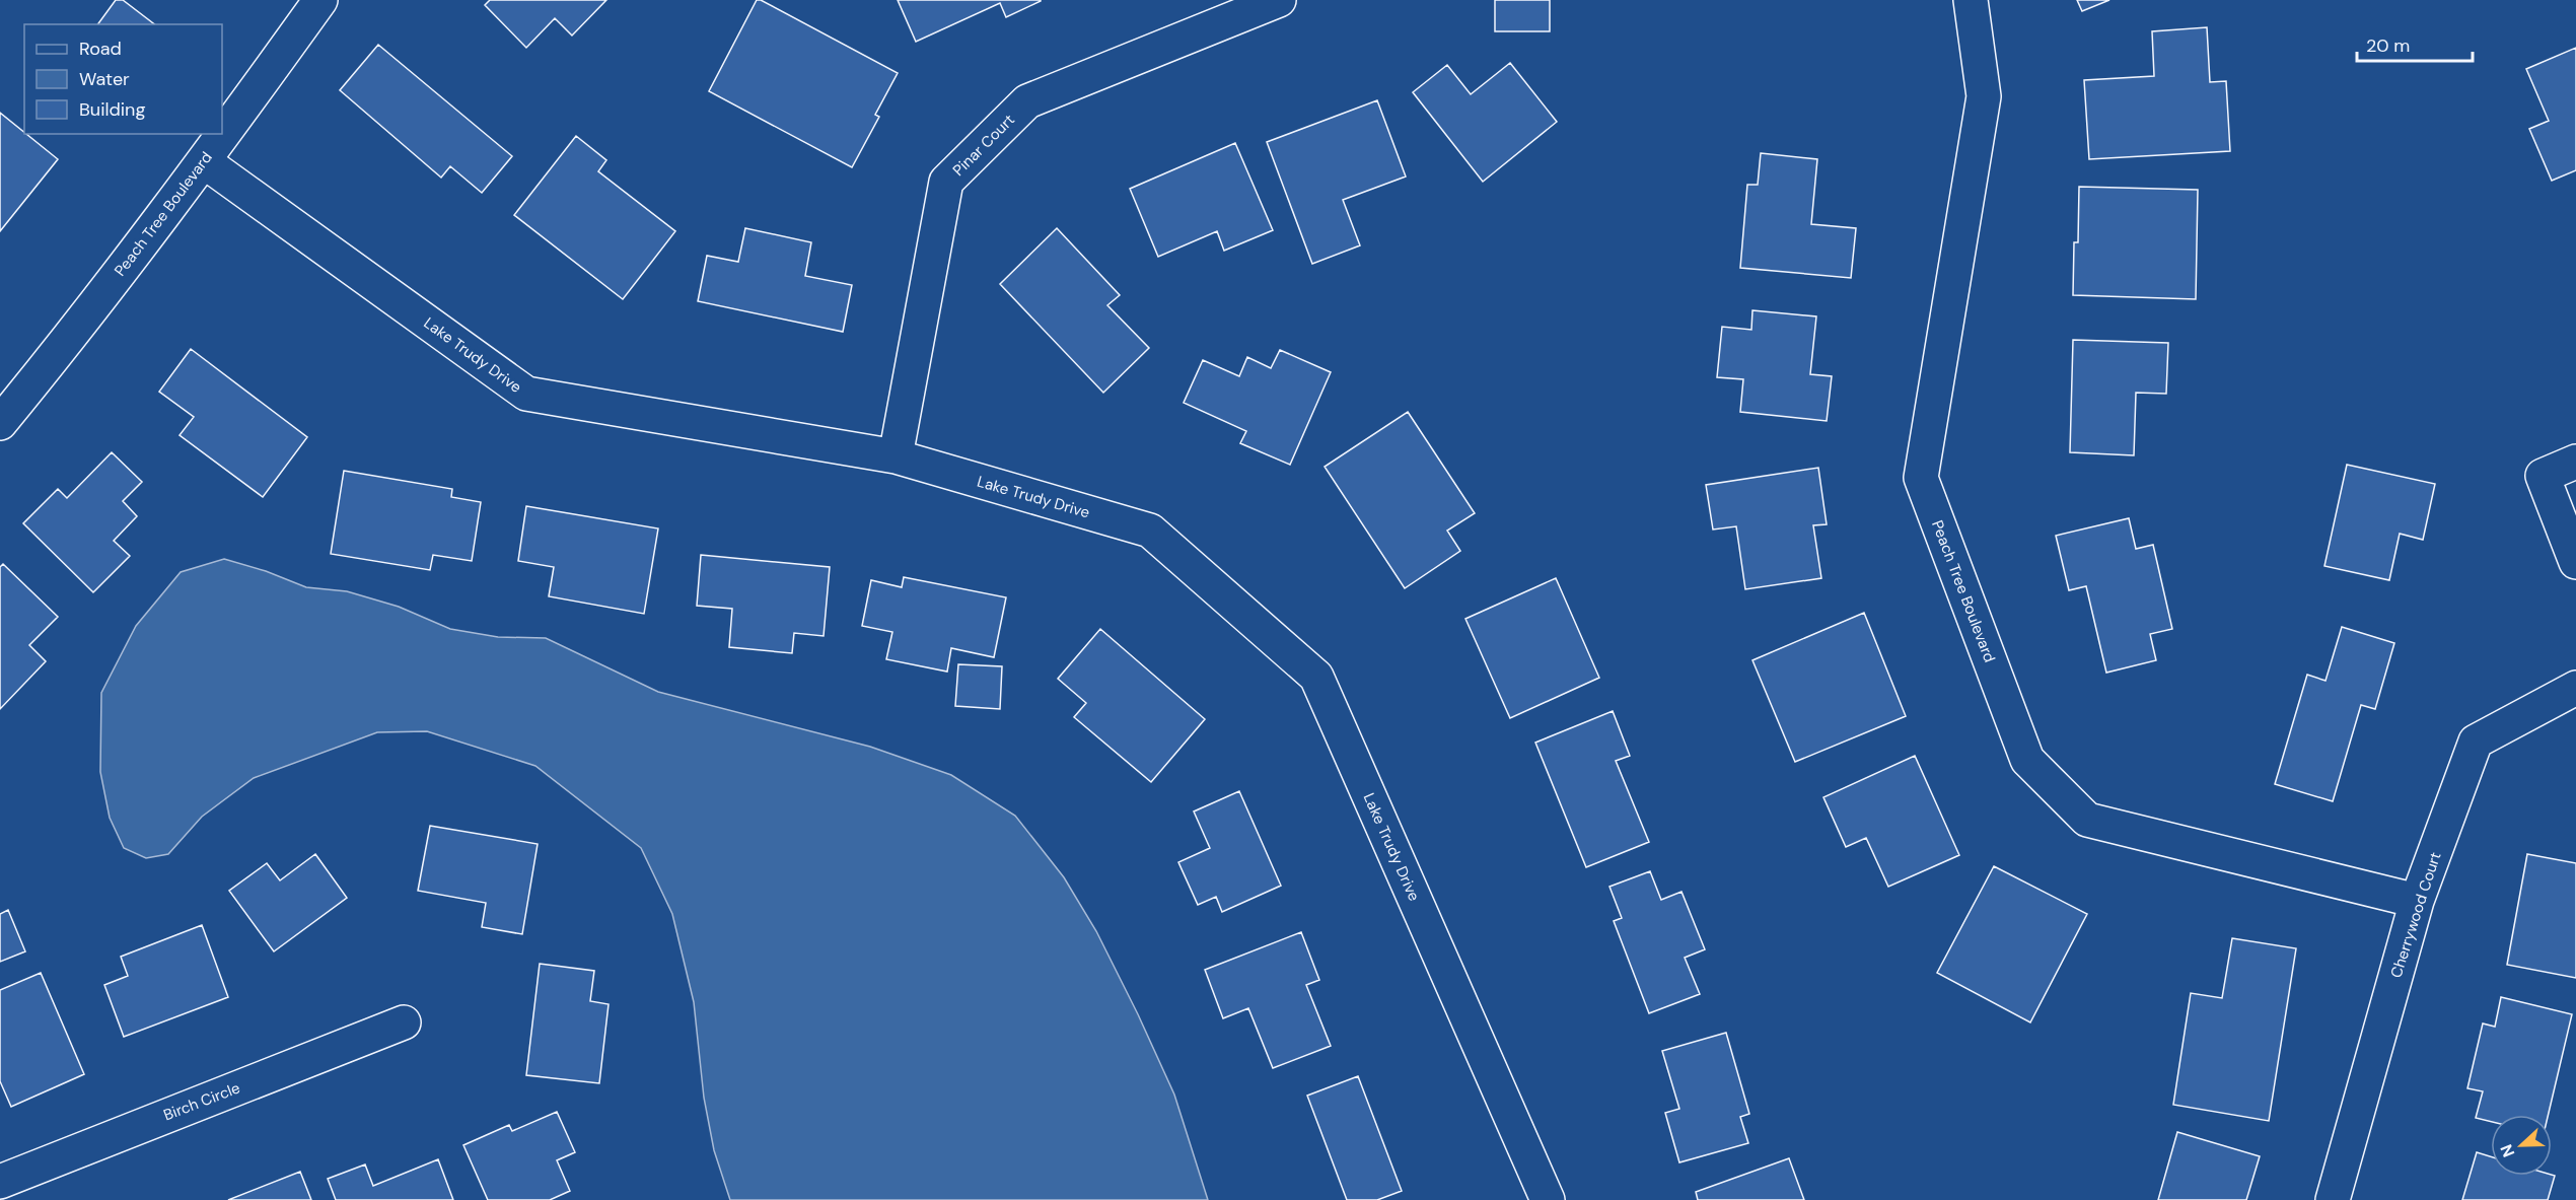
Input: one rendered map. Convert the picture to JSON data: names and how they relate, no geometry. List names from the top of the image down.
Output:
{
  "streets": {
    "street": [
      "Pinar Court",
      "Peach Tree Boulevard",
      "Lake Trudy Drive",
      "Cherrywood Court",
      "Birch Circle"
    ]
  },
  "crossings": [
    ["Pinar Court", "Lake Trudy Drive"],
    ["Peach Tree Boulevard", "Lake Trudy Drive"],
    ["Peach Tree Boulevard", "Cherrywood Court"]
  ],
  "legend": ["Road", "Water", "Building"],
  "scale_bar": "20 m",
  "north": "left"
}
